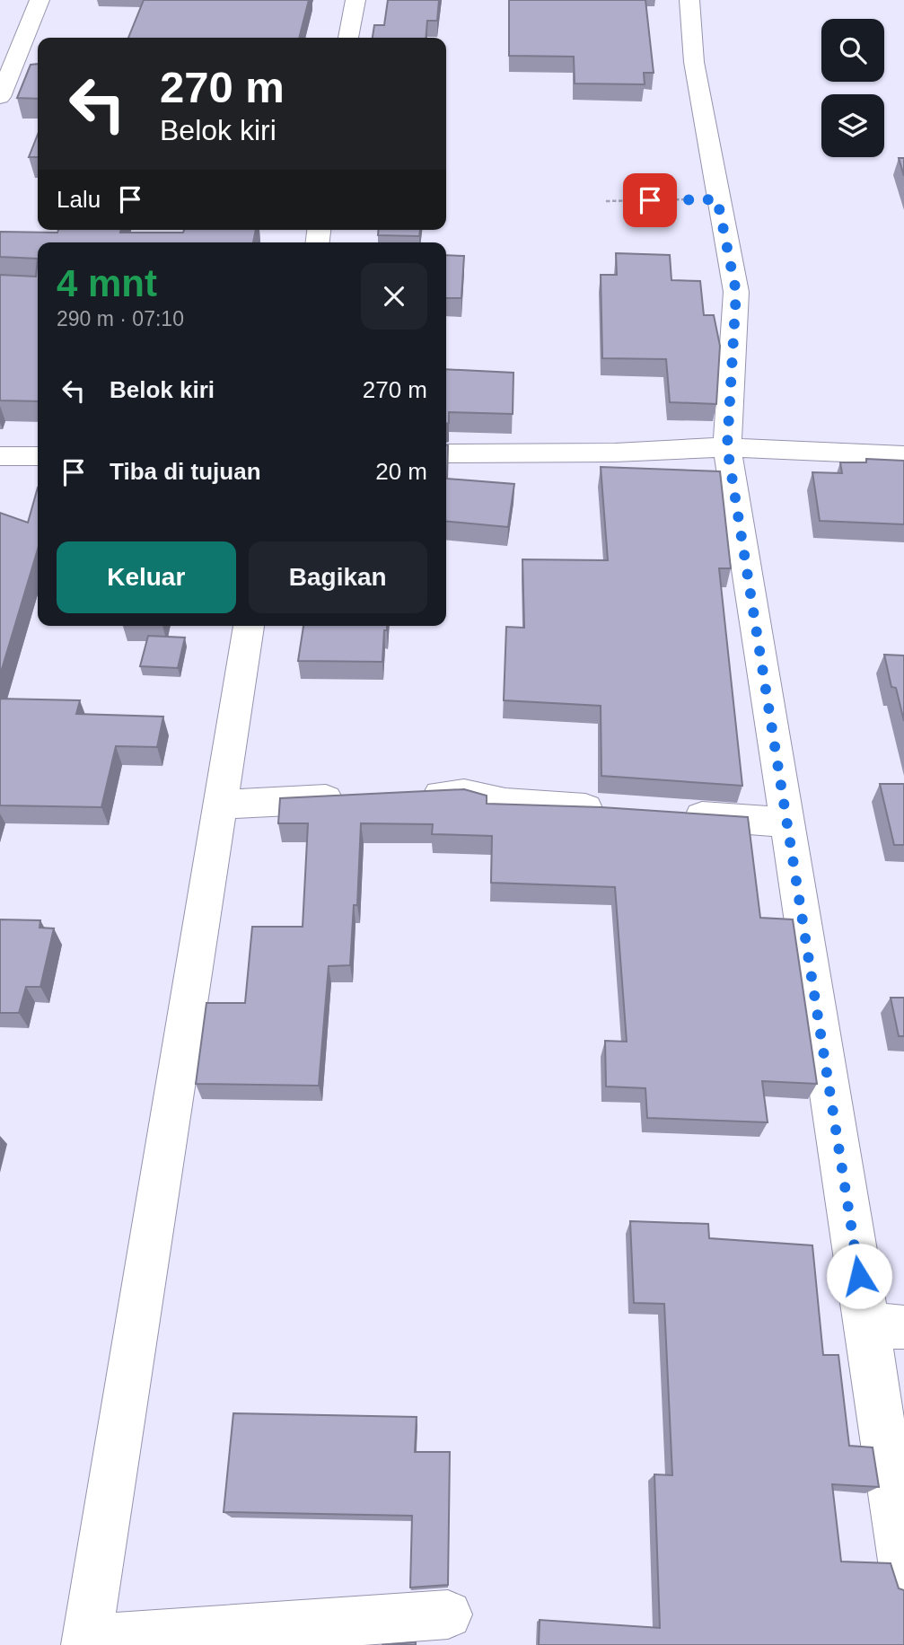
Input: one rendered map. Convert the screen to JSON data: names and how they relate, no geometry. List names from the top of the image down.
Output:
{
  "page": {
    "turn": ["270 m", "Belok kiri"],
    "then": "Lalu",
    "heading": ["4 mnt", "290 m · 07:10"],
    "list": [
      {
        "name": "Belok kiri",
        "value": "270 m"
      },
      {
        "name": "Tiba di tujuan",
        "value": "20 m"
      }
    ],
    "buttons": ["Keluar", "Bagikan"]
  }
}
